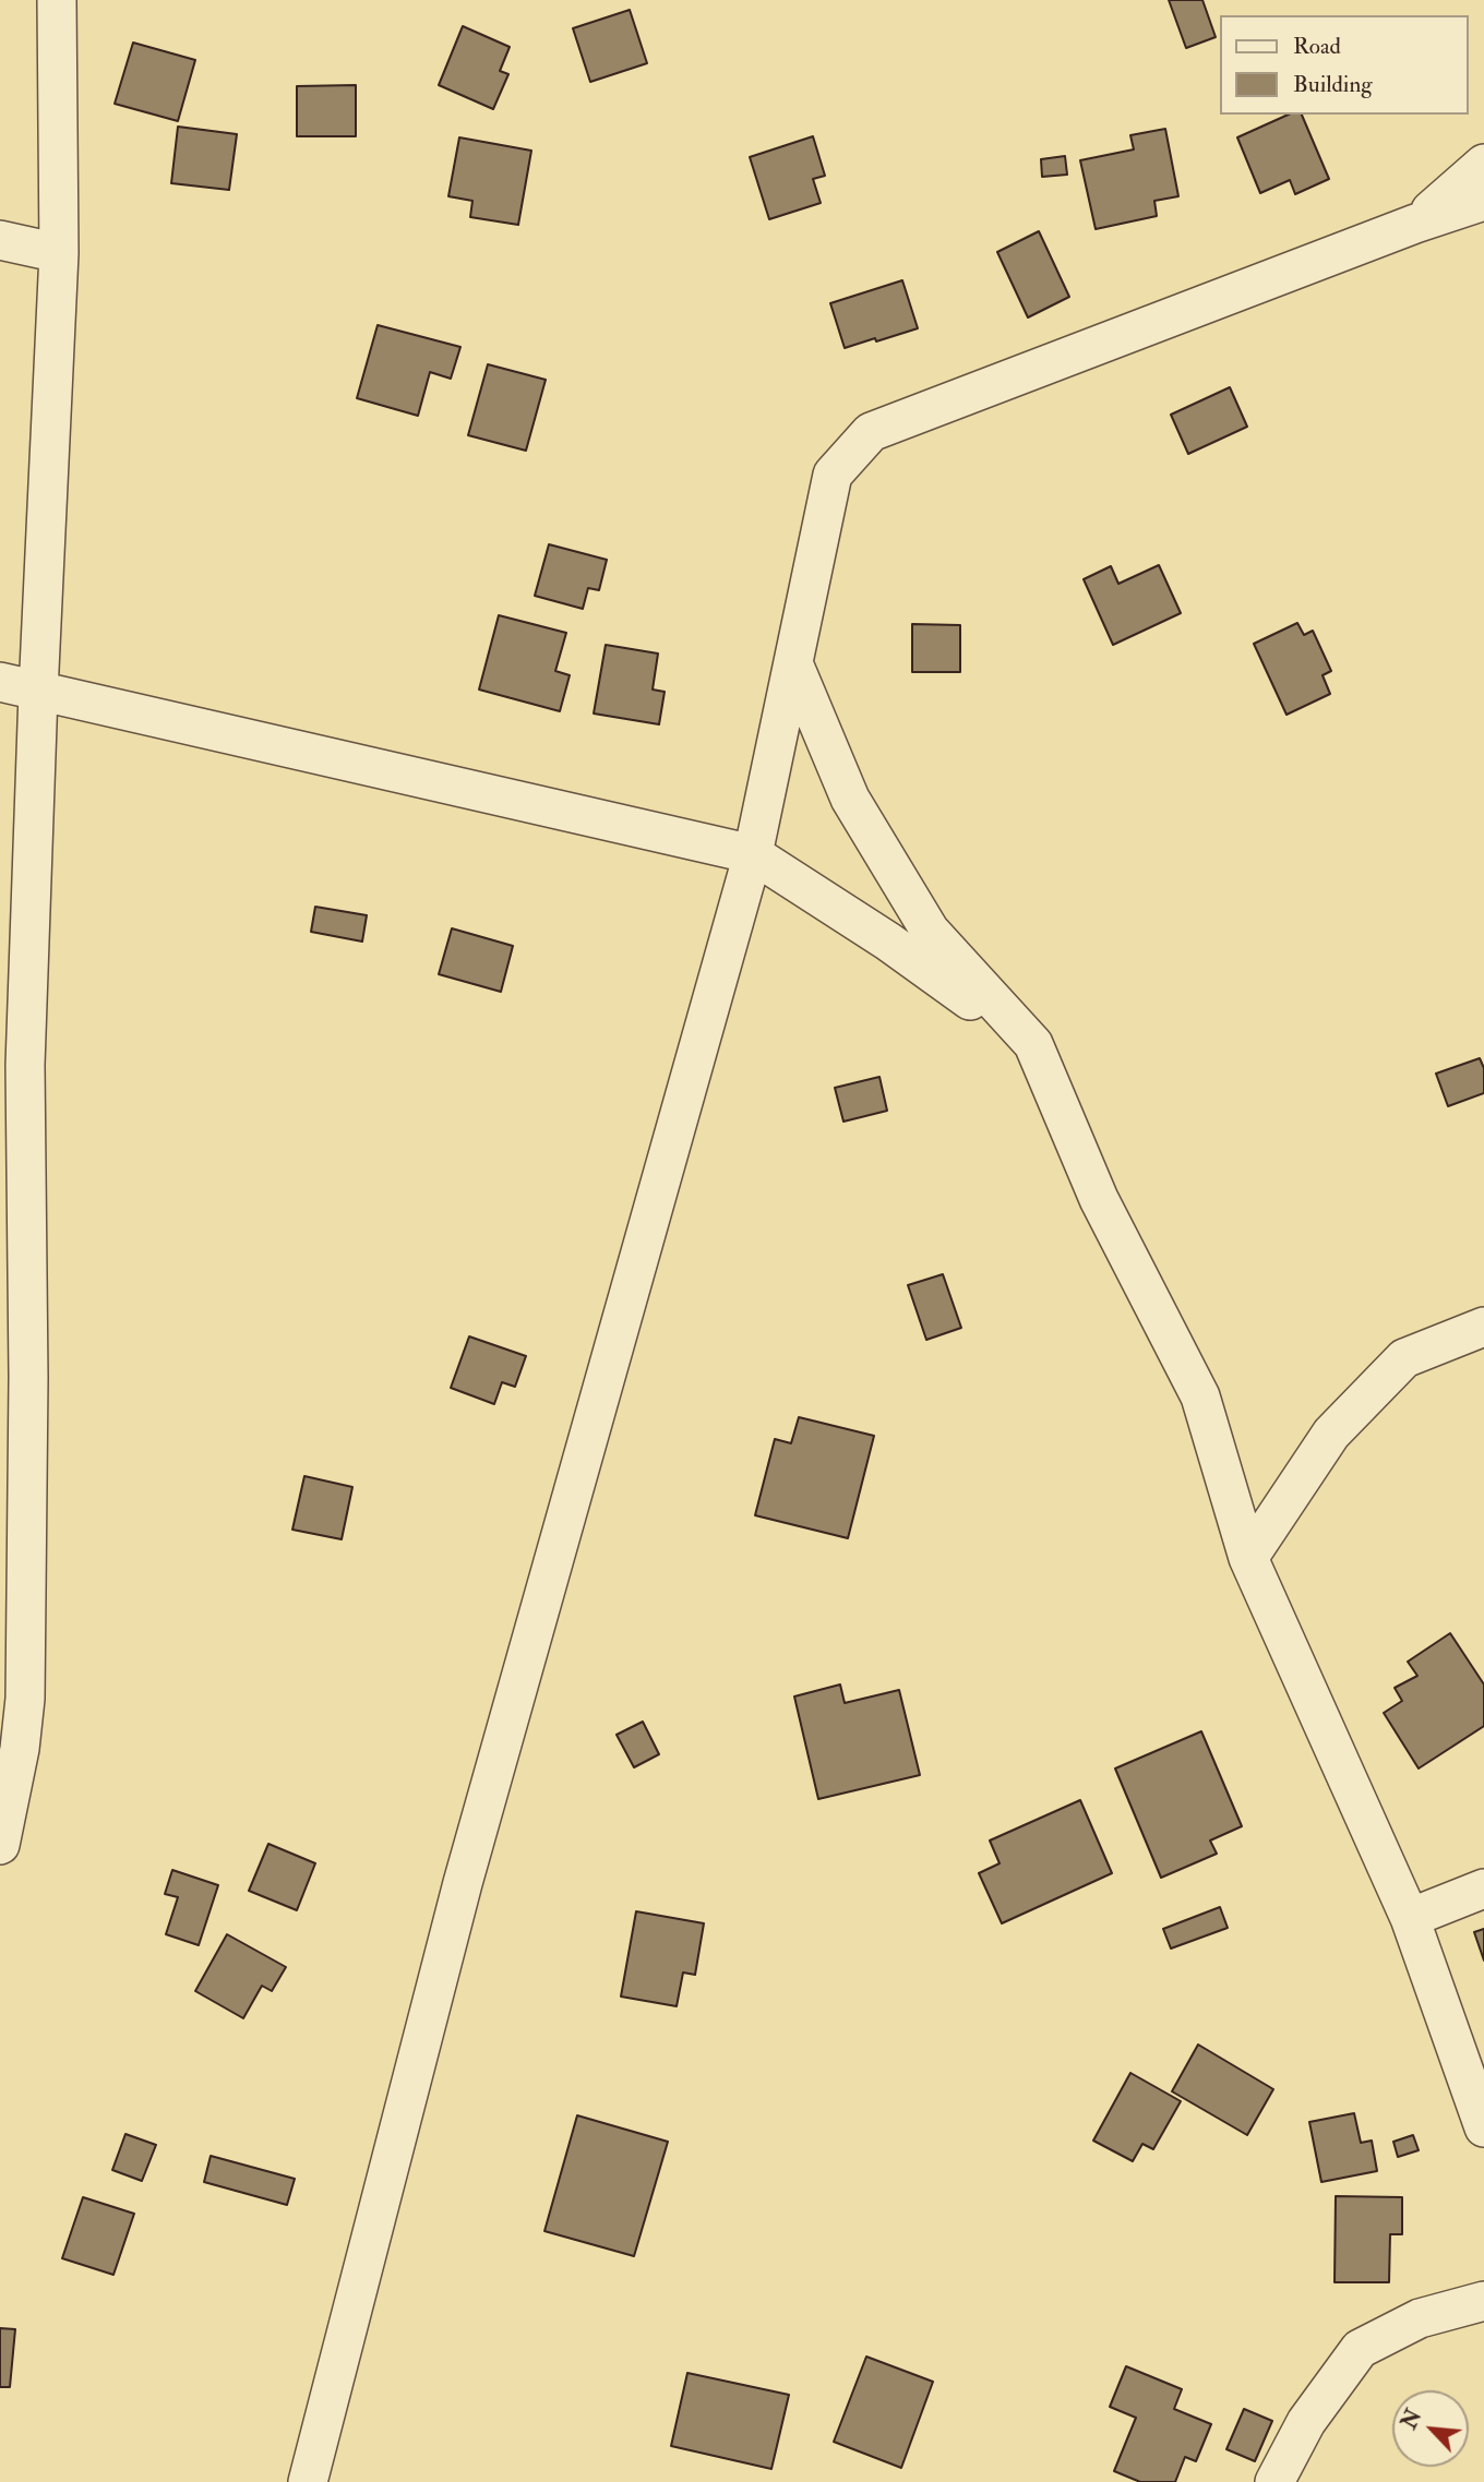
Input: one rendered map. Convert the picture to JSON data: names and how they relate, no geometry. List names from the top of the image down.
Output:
{
  "legend": ["Road", "Building"],
  "north": "top left"
}
